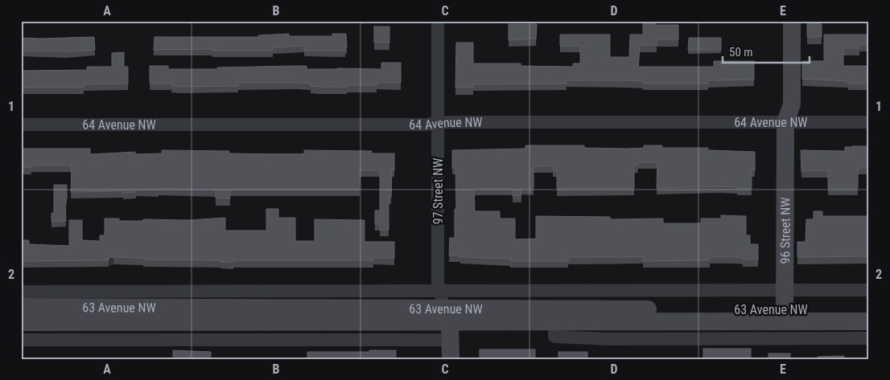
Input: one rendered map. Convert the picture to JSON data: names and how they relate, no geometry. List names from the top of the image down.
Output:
{
  "streets": {
    "main road": ["97 Street NW", "96 Street NW", "63 Avenue NW"],
    "street": ["64 Avenue NW"]
  },
  "crossings": [
    ["64 Avenue NW", "97 Street NW"],
    ["64 Avenue NW", "96 Street NW"],
    ["97 Street NW", "63 Avenue NW"],
    ["96 Street NW", "63 Avenue NW"]
  ],
  "scale_bar": "50 m",
  "grid": {
    "columns": [
      "A",
      "B",
      "C",
      "D",
      "E"
    ],
    "rows": ["1", "2"]
  }
}
